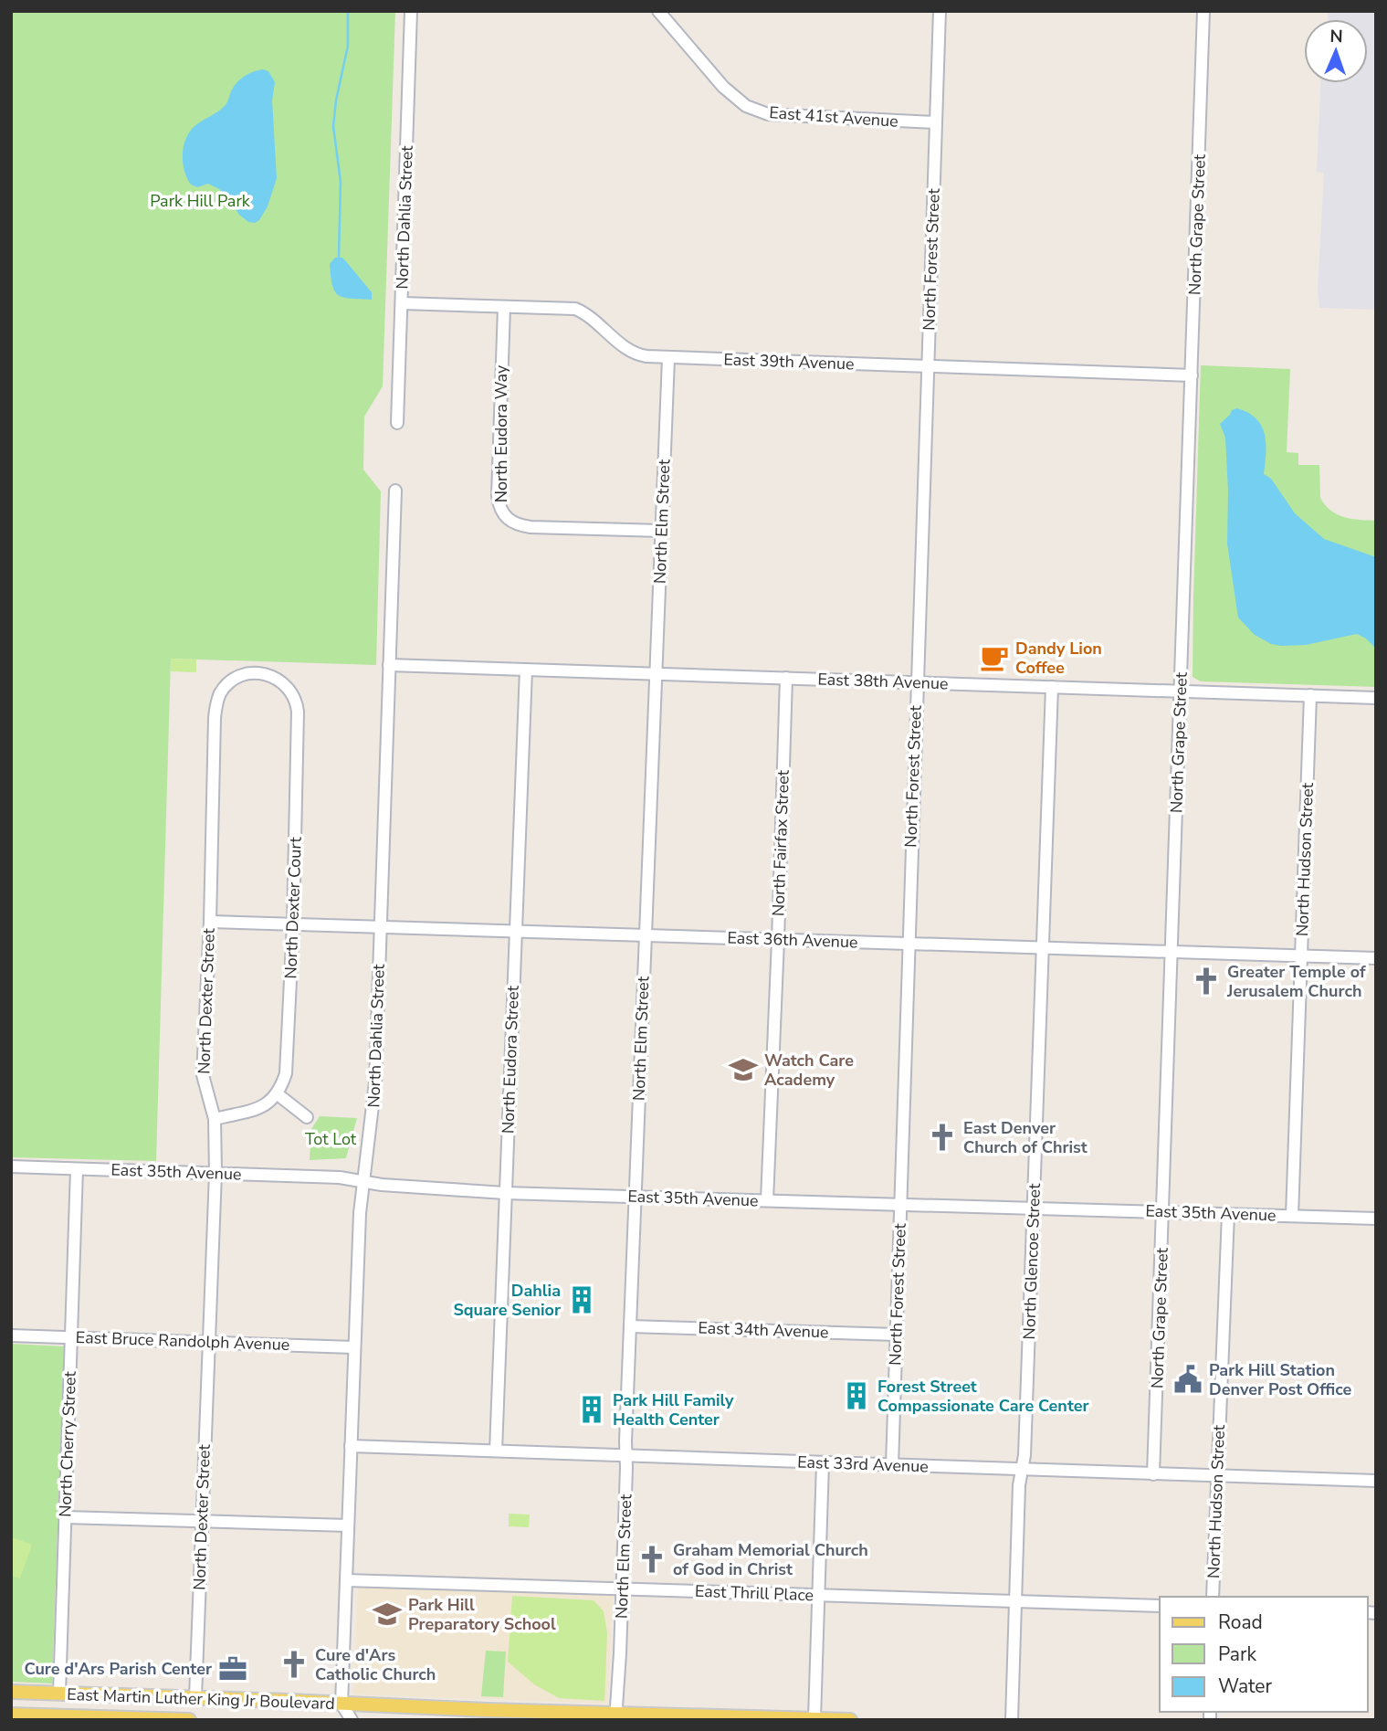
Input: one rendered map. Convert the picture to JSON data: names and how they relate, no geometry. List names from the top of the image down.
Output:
{
  "streets": {
    "main road": ["East Martin Luther King Jr Boulevard"],
    "street": [
      "East 41st Avenue",
      "North Dahlia Street",
      "North Grape Street",
      "North Forest Street",
      "East 39th Avenue",
      "North Eudora Way",
      "North Elm Street",
      "East 38th Avenue",
      "North Fairfax Street",
      "North Hudson Street",
      "North Dexter Court",
      "East 36th Avenue",
      "North Dexter Street",
      "North Eudora Street",
      "East 35th Avenue",
      "North Glencoe Street",
      "East 34th Avenue",
      "East Bruce Randolph Avenue",
      "North Cherry Street",
      "East 33rd Avenue",
      "East Thrill Place"
    ]
  },
  "crossings": [
    ["East 41st Avenue", "North Forest Street"],
    ["North Dahlia Street", "East 39th Avenue"],
    ["North Dahlia Street", "East 38th Avenue"],
    ["North Dahlia Street", "East 36th Avenue"],
    ["North Dahlia Street", "East 35th Avenue"],
    ["North Dahlia Street", "East Bruce Randolph Avenue"],
    ["North Dahlia Street", "East 33rd Avenue"],
    ["North Dahlia Street", "East Thrill Place"],
    ["North Dahlia Street", "East Martin Luther King Jr Boulevard"],
    ["North Grape Street", "East 39th Avenue"],
    ["North Grape Street", "East 38th Avenue"],
    ["North Grape Street", "East 36th Avenue"],
    ["North Grape Street", "East 35th Avenue"],
    ["North Grape Street", "East 33rd Avenue"],
    ["North Forest Street", "East 39th Avenue"],
    ["North Forest Street", "East 38th Avenue"],
    ["North Forest Street", "East 36th Avenue"],
    ["North Forest Street", "East 35th Avenue"],
    ["North Forest Street", "East 34th Avenue"],
    ["North Forest Street", "East 33rd Avenue"],
    ["East 39th Avenue", "North Eudora Way"],
    ["East 39th Avenue", "North Elm Street"],
    ["North Eudora Way", "North Elm Street"],
    ["North Elm Street", "East 38th Avenue"],
    ["North Elm Street", "East 36th Avenue"],
    ["North Elm Street", "East 35th Avenue"],
    ["North Elm Street", "East 34th Avenue"],
    ["North Elm Street", "East 33rd Avenue"],
    ["North Elm Street", "East Thrill Place"],
    ["North Elm Street", "East Martin Luther King Jr Boulevard"],
    ["East 38th Avenue", "North Fairfax Street"],
    ["East 38th Avenue", "North Hudson Street"],
    ["East 38th Avenue", "North Eudora Street"],
    ["East 38th Avenue", "North Glencoe Street"],
    ["North Fairfax Street", "East 36th Avenue"],
    ["North Fairfax Street", "East 35th Avenue"],
    ["North Hudson Street", "East 36th Avenue"],
    ["North Hudson Street", "East 35th Avenue"],
    ["North Hudson Street", "East 33rd Avenue"],
    ["North Dexter Court", "East 36th Avenue"],
    ["North Dexter Court", "North Dexter Street"],
    ["East 36th Avenue", "North Dexter Street"],
    ["East 36th Avenue", "North Eudora Street"],
    ["East 36th Avenue", "North Glencoe Street"],
    ["North Dexter Street", "East 35th Avenue"],
    ["North Dexter Street", "East Bruce Randolph Avenue"],
    ["North Dexter Street", "East Martin Luther King Jr Boulevard"],
    ["North Eudora Street", "East 35th Avenue"],
    ["North Eudora Street", "East 33rd Avenue"],
    ["East 35th Avenue", "North Glencoe Street"],
    ["East 35th Avenue", "North Cherry Street"],
    ["North Glencoe Street", "East 33rd Avenue"],
    ["North Glencoe Street", "East Thrill Place"],
    ["East Bruce Randolph Avenue", "North Cherry Street"],
    ["North Cherry Street", "East Martin Luther King Jr Boulevard"]
  ],
  "parks": ["Park Hill Park", "Tot Lot"],
  "places": {
    "cafe": ["Dandy Lion Coffee"],
    "church": [
      "Greater Temple of Jerusalem Church",
      "East Denver Church of Christ",
      "Graham Memorial Church of God in Christ",
      "Cure d'Ars Catholic Church"
    ],
    "school or university": ["Watch Care Academy", "Park Hill Preparatory School"],
    "building": ["Dahlia Square Senior", "Forest Street Compassionate Care Center", "Park Hill Family Health Center"],
    "public building": ["Park Hill Station Denver Post Office"],
    "office": ["Cure d'Ars Parish Center"]
  },
  "legend": ["Road", "Park", "Water"],
  "north": "top"
}
